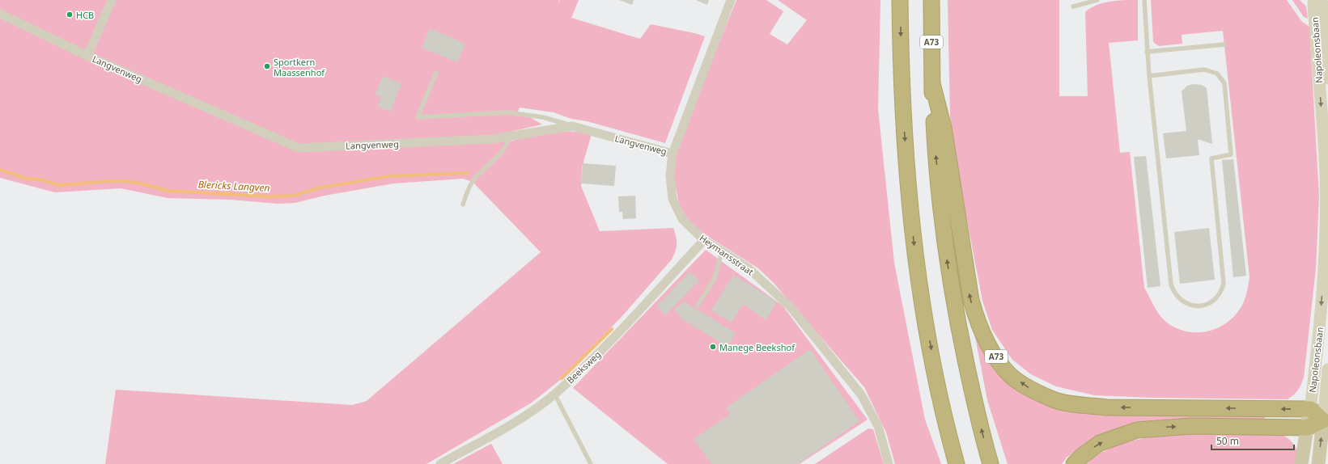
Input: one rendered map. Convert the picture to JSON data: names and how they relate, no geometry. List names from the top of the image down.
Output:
{
  "streets": {
    "highway": ["A73"],
    "main road": ["Napoleonsbaan"],
    "street": ["Langvenweg", "Heymansstraat", "Beeksweg"]
  },
  "crossings": [
    ["A73", "Napoleonsbaan"],
    ["Langvenweg", "Heymansstraat"],
    ["Heymansstraat", "Beeksweg"]
  ],
  "one_way": ["Napoleonsbaan"],
  "water": ["Blericks Langven"],
  "places": ["HCB", "Sportkern Maassenhof", "Manege Beekshof"],
  "scale_bar": "50 m"
}
